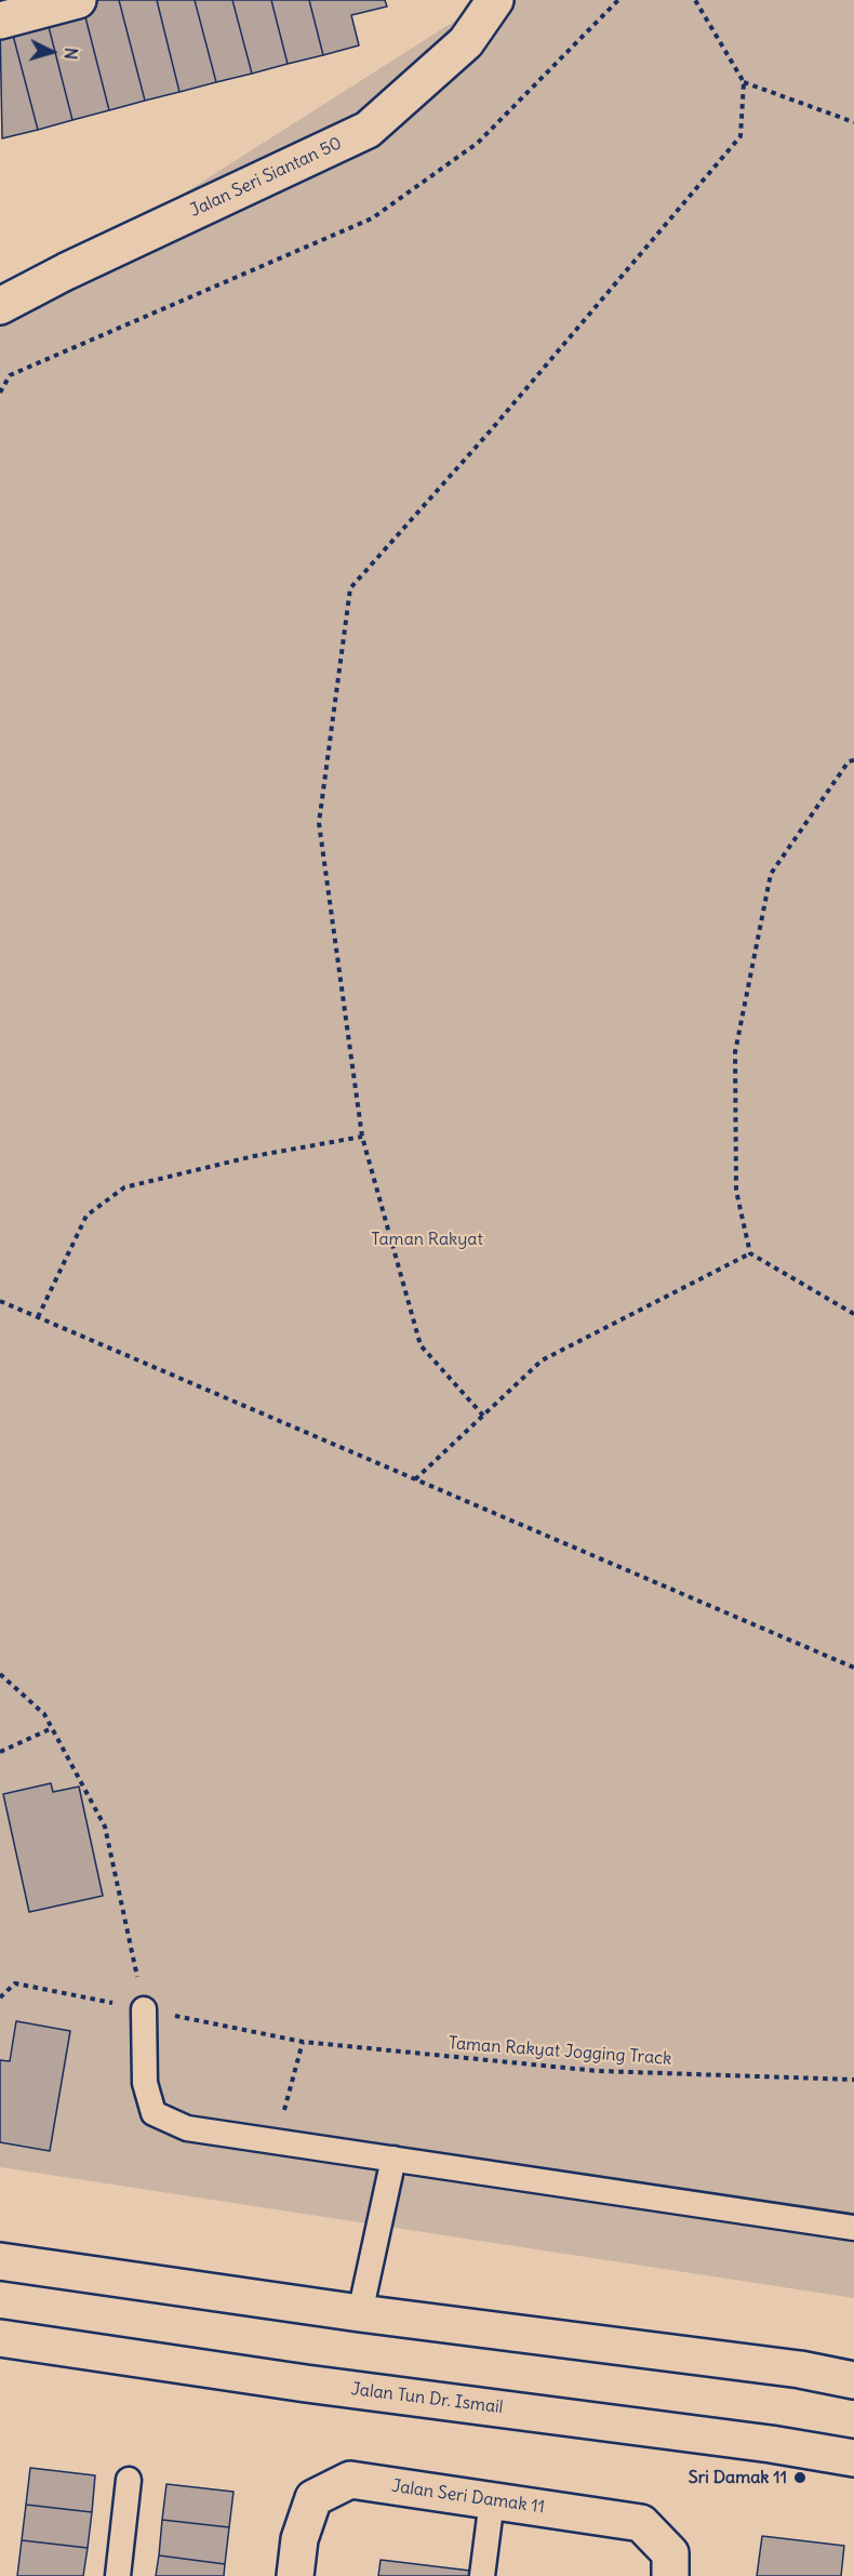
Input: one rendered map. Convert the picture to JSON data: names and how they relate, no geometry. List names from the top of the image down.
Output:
{
  "streets": {
    "street": ["Jalan Seri Siantan 50", "Jalan Tun Dr. Ismail", "Jalan Seri Damak 11"],
    "path": ["Taman Rakyat Jogging Track"]
  },
  "parks": ["Taman Rakyat"],
  "places": ["Sri Damak 11"],
  "north": "right"
}
